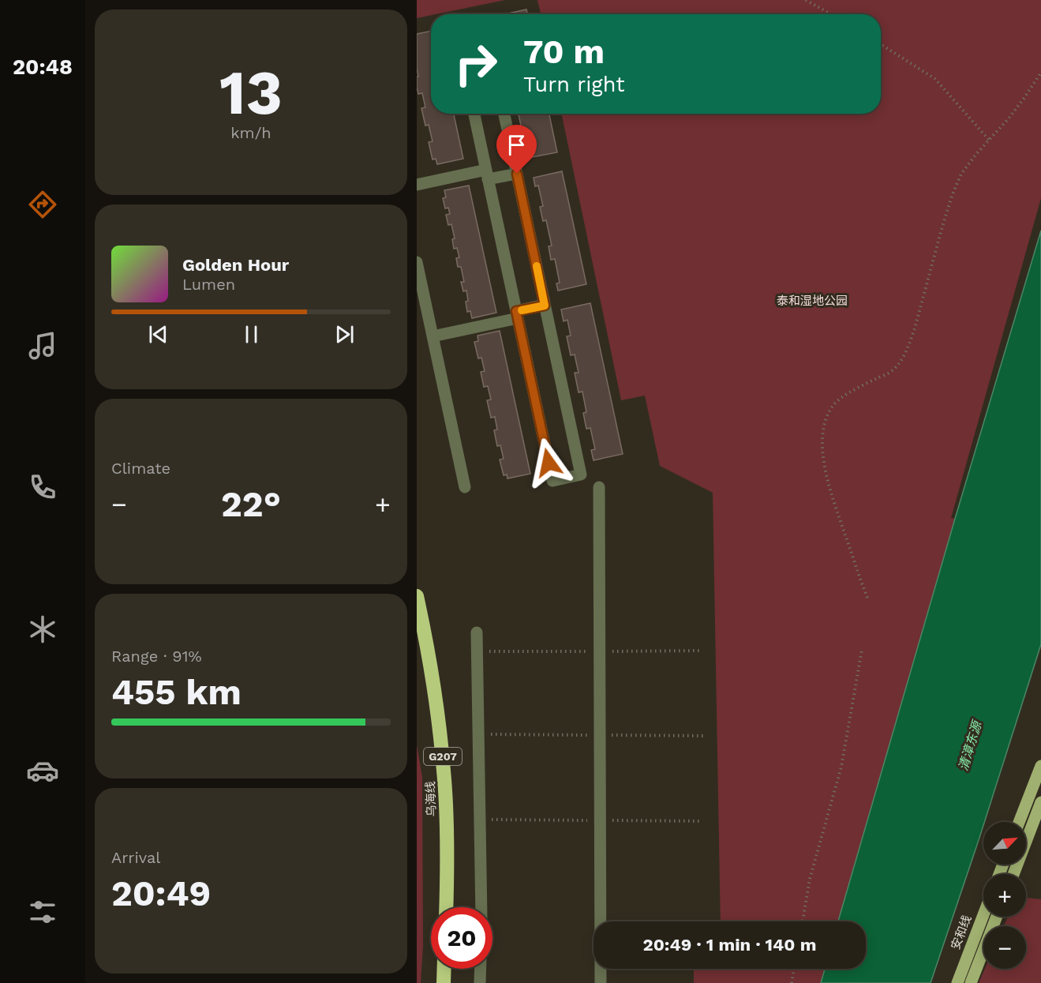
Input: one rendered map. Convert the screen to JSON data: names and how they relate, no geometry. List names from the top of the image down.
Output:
{
  "streets": {
    "highway": ["G207", "乌海线"],
    "main road": ["安和线"]
  },
  "water": ["清漳东源"],
  "parks": ["泰和湿地公园"],
  "north": "top right",
  "page": {
    "tabs": "20:48",
    "tile": [
      ["13", "km/h"],
      "Climate",
      ["Range · 91%", "455 km"],
      ["Arrival", "20:49"]
    ],
    "turn": ["70 m", "Turn right"],
    "song": ["Golden Hour", "Lumen"],
    "heat": ["−", "22°", "+"],
    "map_buttons": ["+", "−"],
    "limit": "20",
    "trip": "20:49 · 1 min · 140 m"
  }
}
